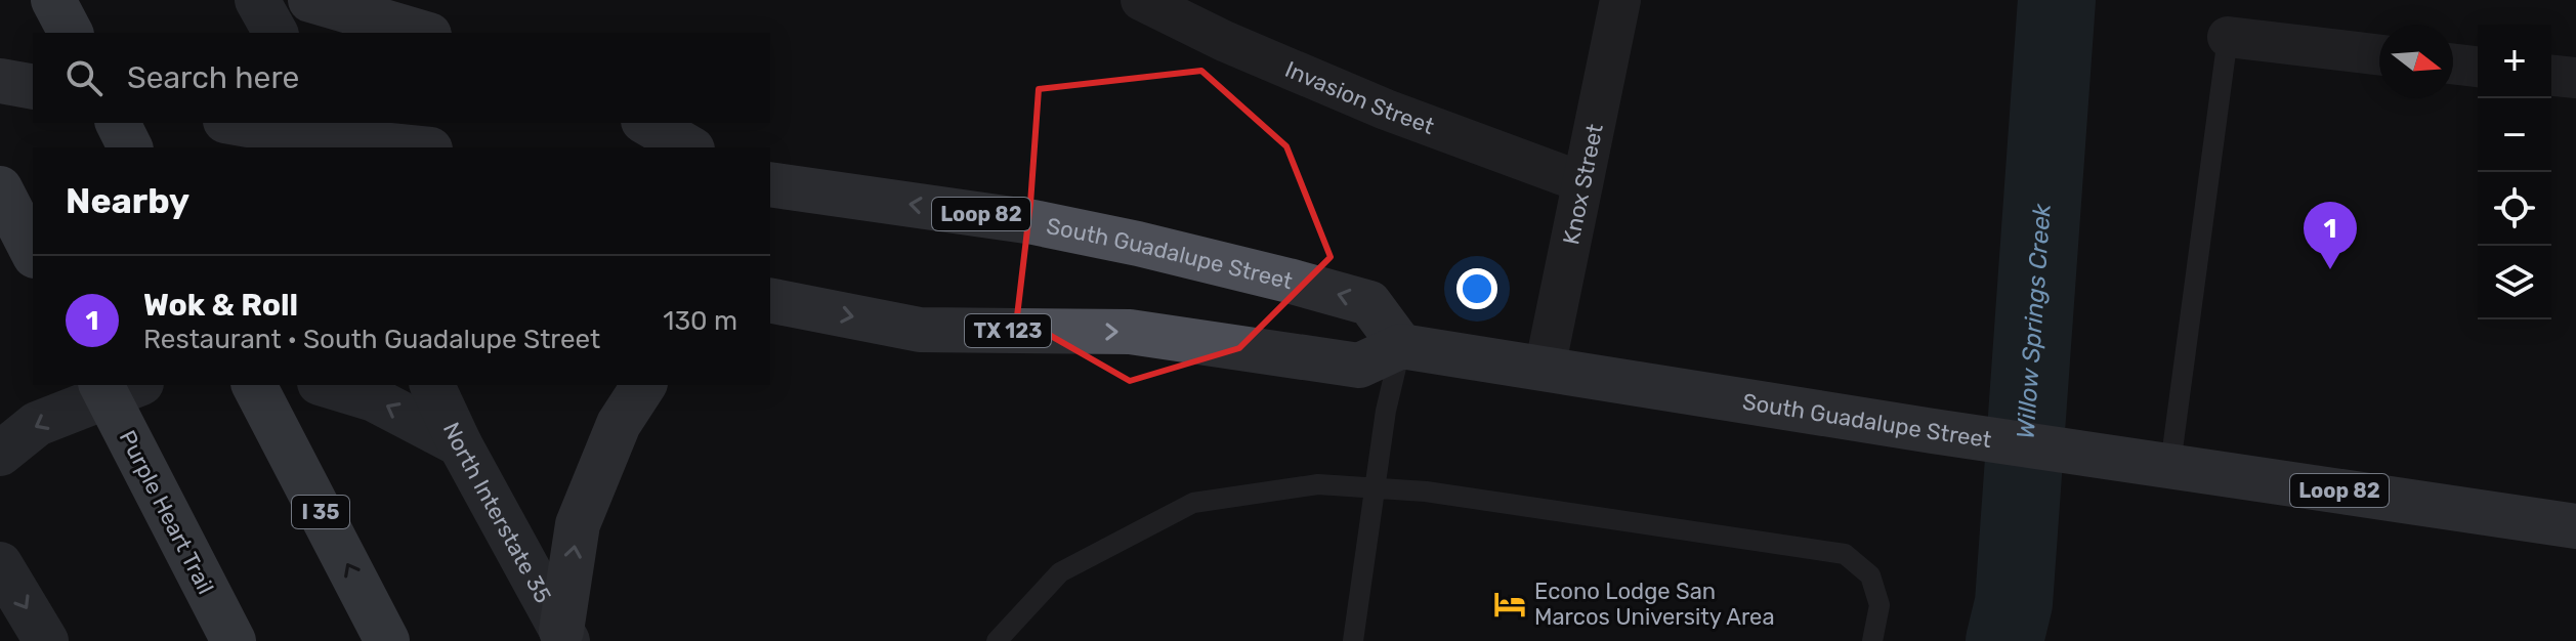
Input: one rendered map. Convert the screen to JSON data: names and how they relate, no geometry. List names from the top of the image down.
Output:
{
  "streets": {
    "highway": ["Purple Heart Trail", "I 35"],
    "main road": [
      "Loop 82",
      "South Guadalupe Street",
      "TX 123",
      "North Interstate 35"
    ],
    "street": ["Invasion Street", "Knox Street"]
  },
  "crossings": [
    ["Invasion Street", "Knox Street"],
    ["Knox Street", "South Guadalupe Street"],
    ["South Guadalupe Street", "TX 123"]
  ],
  "water": ["Willow Springs Creek"],
  "places": {
    "hotel": ["Econo Lodge San Marcos University Area"]
  },
  "north": "right",
  "page": {
    "map_buttons": ["+", "−"],
    "search": "Search here",
    "heading": "Nearby",
    "pins": "1",
    "list": [
      {
        "mark": "1",
        "name": "Wok & Roll",
        "note": "Restaurant · South Guadalupe Street",
        "value": "130 m"
      }
    ]
  }
}
